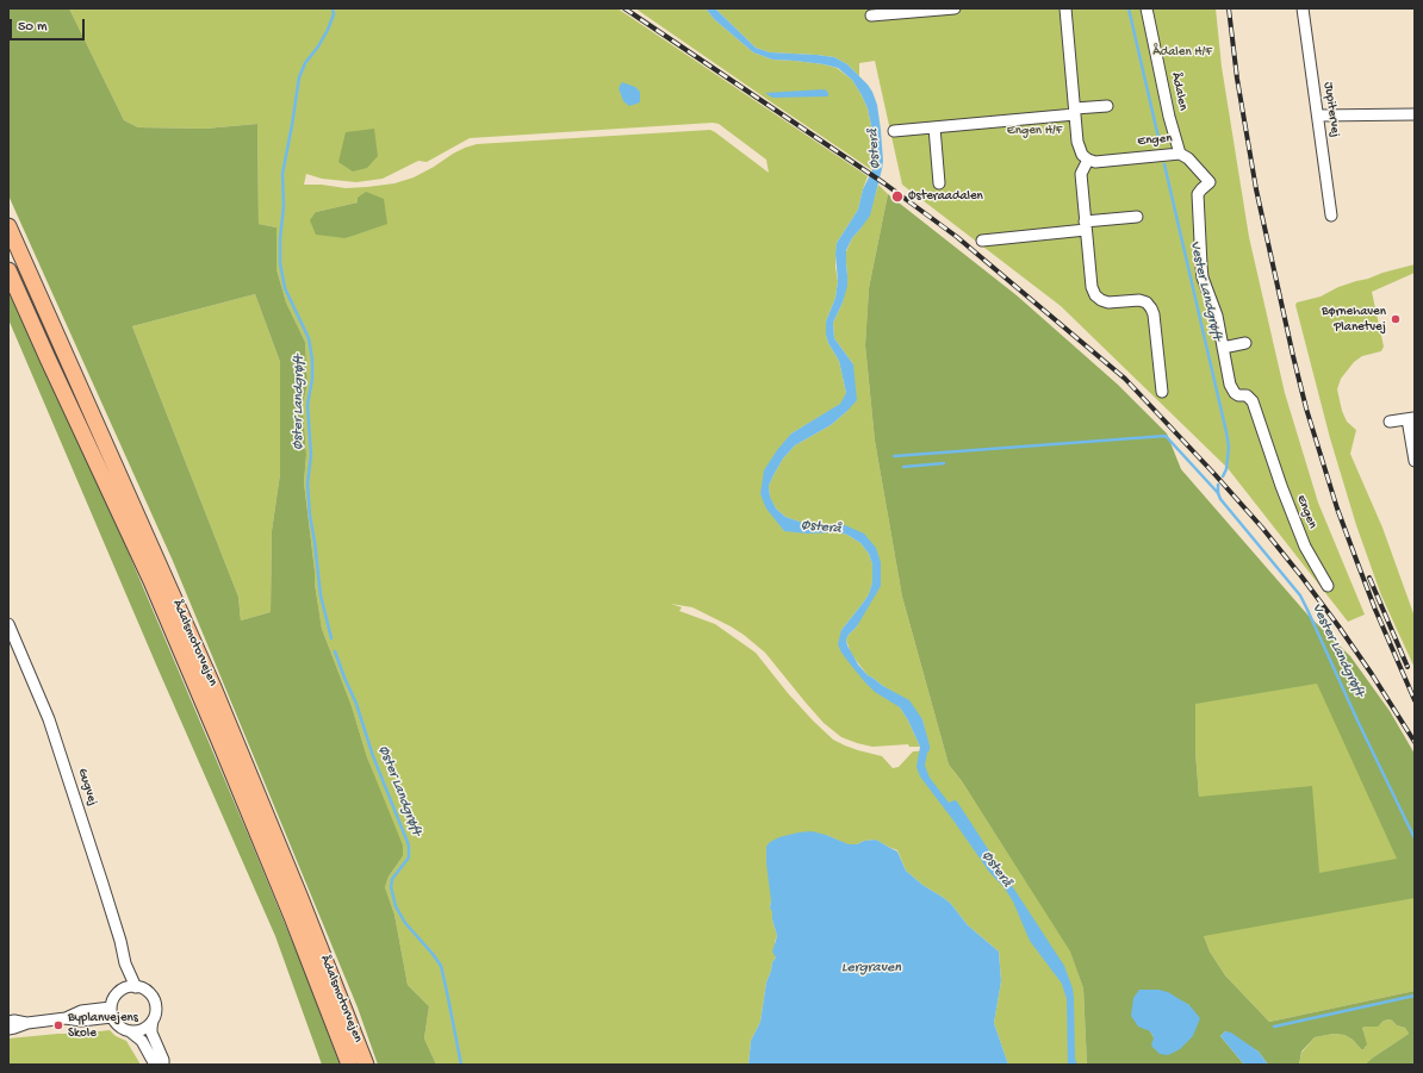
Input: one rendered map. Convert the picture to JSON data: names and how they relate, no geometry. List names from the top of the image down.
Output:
{
  "streets": {
    "highway": ["Ådalsmotorvejen"],
    "street": [
      "Ådalen",
      "Jupitervej",
      "Engen",
      "Gugvej"
    ]
  },
  "crossings": [
    ["Ådalen", "Engen"]
  ],
  "water": [
    "Østerå",
    "Vester Landgrøft",
    "Øster Landgrøft",
    "Lergraven"
  ],
  "parks": ["Ådalen H/F", "Engen H/F"],
  "places": ["Østeraadalen", "Børnehaven Planetvej", "Byplanvejens Skole"],
  "scale_bar": "50 m"
}
